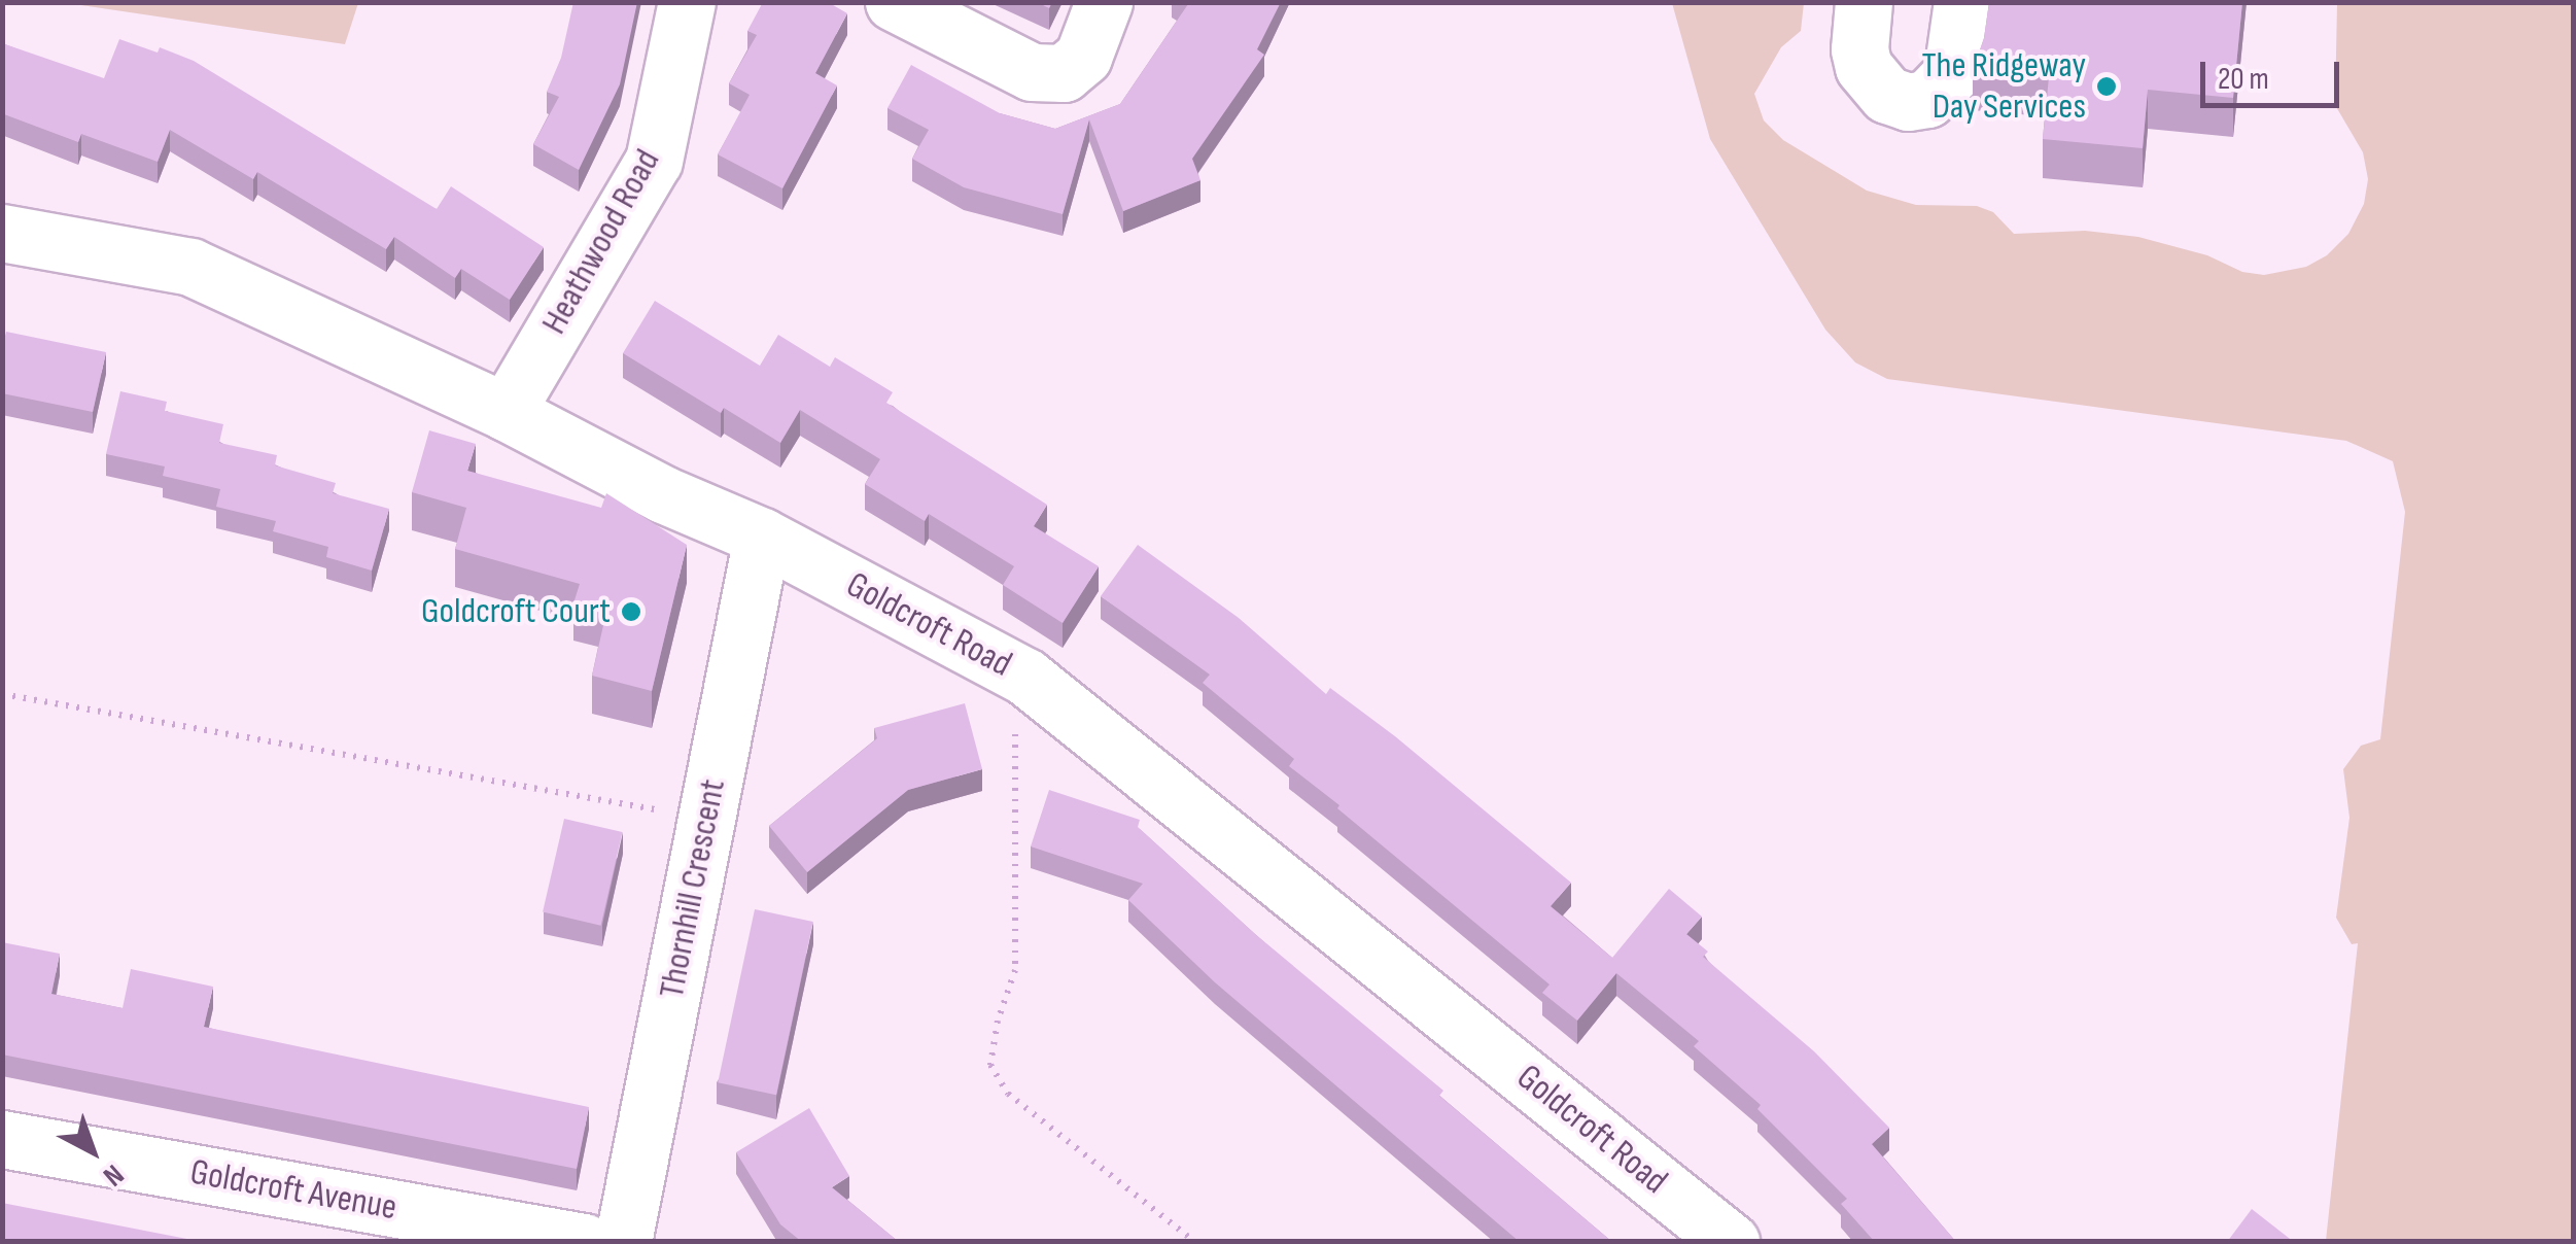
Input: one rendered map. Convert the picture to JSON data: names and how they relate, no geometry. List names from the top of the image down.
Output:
{
  "streets": {
    "street": [
      "Heathwood Road",
      "Goldcroft Road",
      "Thornhill Crescent",
      "Goldcroft Avenue"
    ]
  },
  "crossings": [
    ["Heathwood Road", "Goldcroft Road"],
    ["Goldcroft Road", "Thornhill Crescent"]
  ],
  "places": ["The Ridgeway Day Services", "Goldcroft Court"],
  "scale_bar": "20 m",
  "north": "bottom right"
}
